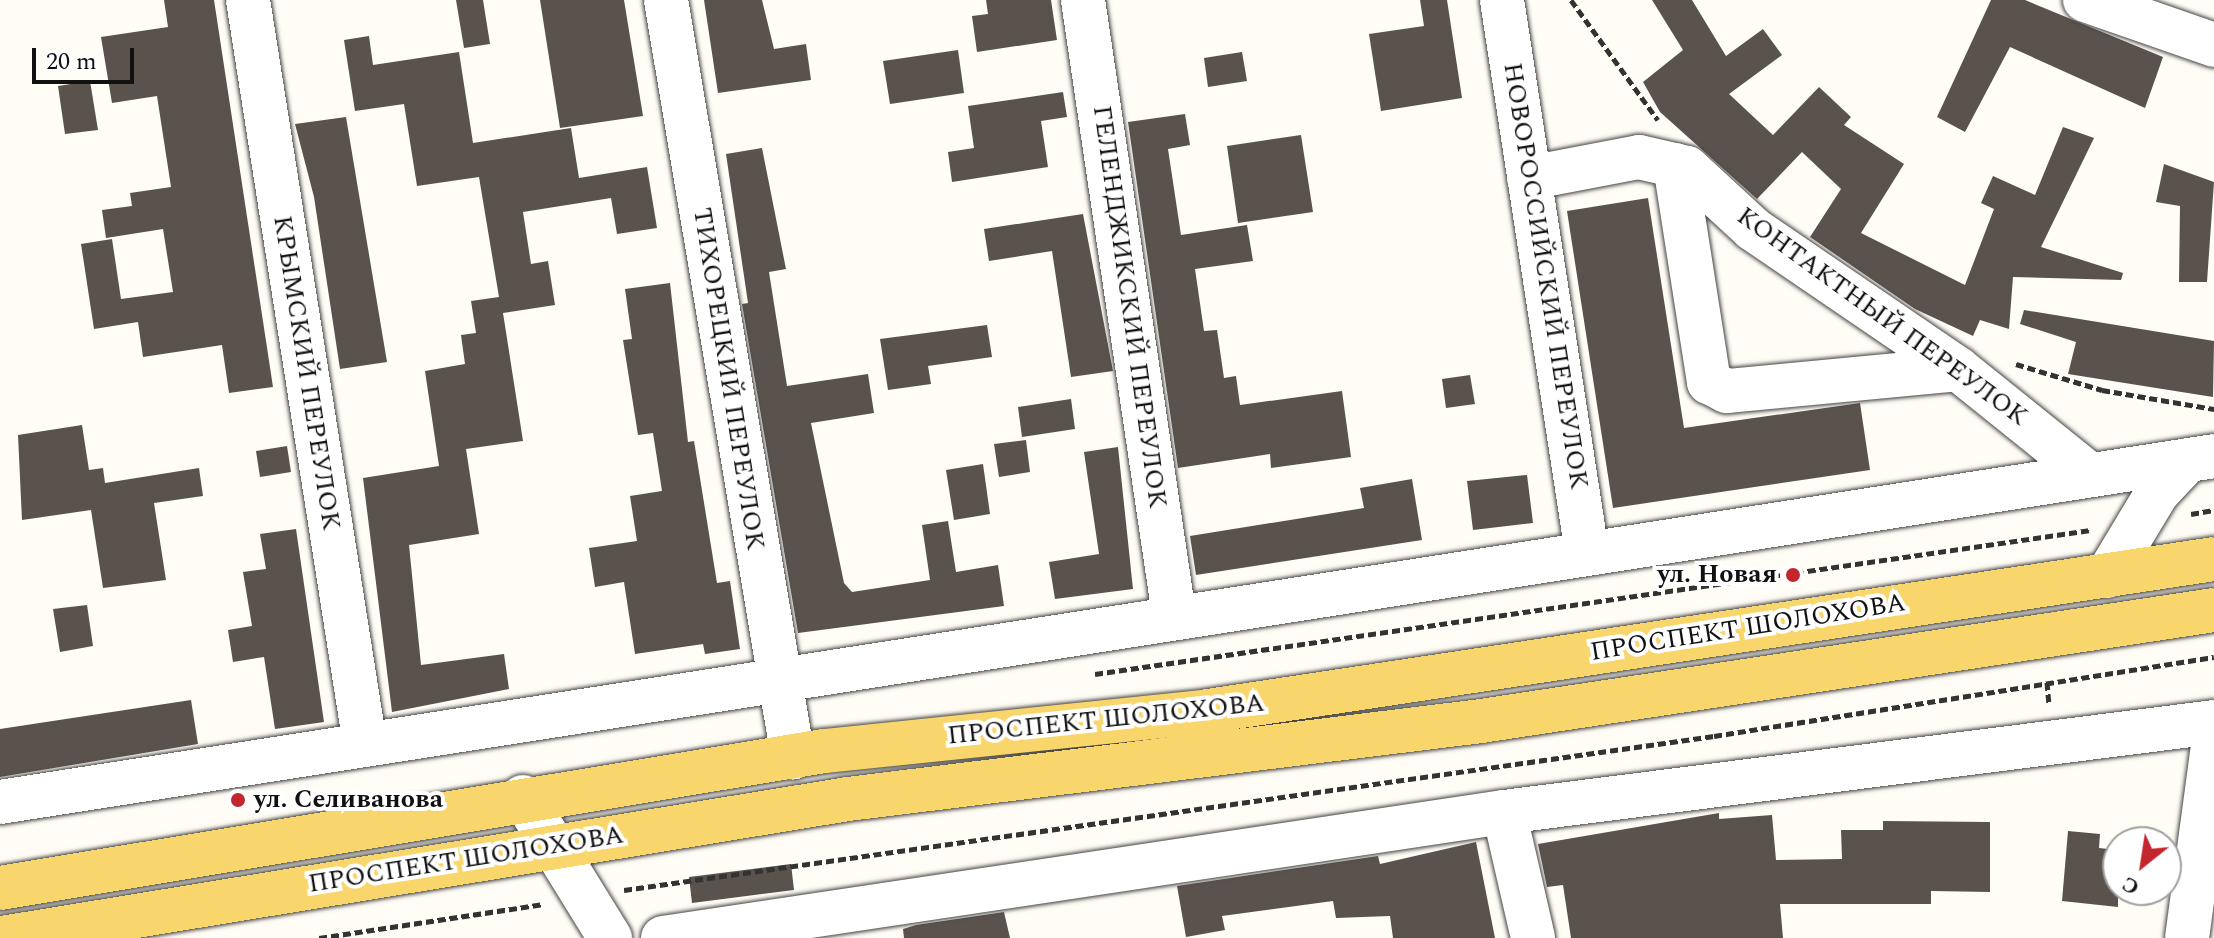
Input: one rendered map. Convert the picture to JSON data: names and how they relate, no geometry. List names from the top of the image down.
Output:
{
  "streets": {
    "main road": ["ПРОСПЕКТ ШОЛОХОВА"],
    "street": [
      "НОВОРОССИЙСКИЙ ПЕРЕУЛОК",
      "ГЕЛЕНДЖИКСКИЙ ПЕРЕУЛОК",
      "КОНТАКТНЫЙ ПЕРЕУЛОК",
      "КРЫМСКИЙ ПЕРЕУЛОК",
      "ТИХОРЕЦКИЙ ПЕРЕУЛОК"
    ]
  },
  "crossings": [
    ["НОВОРОССИЙСКИЙ ПЕРЕУЛОК", "КОНТАКТНЫЙ ПЕРЕУЛОК"],
    ["ТИХОРЕЦКИЙ ПЕРЕУЛОК", "ПРОСПЕКТ ШОЛОХОВА"]
  ],
  "places": ["ул. Новая", "ул. Селиванова"],
  "scale_bar": "20 m",
  "north": "bottom left"
}
